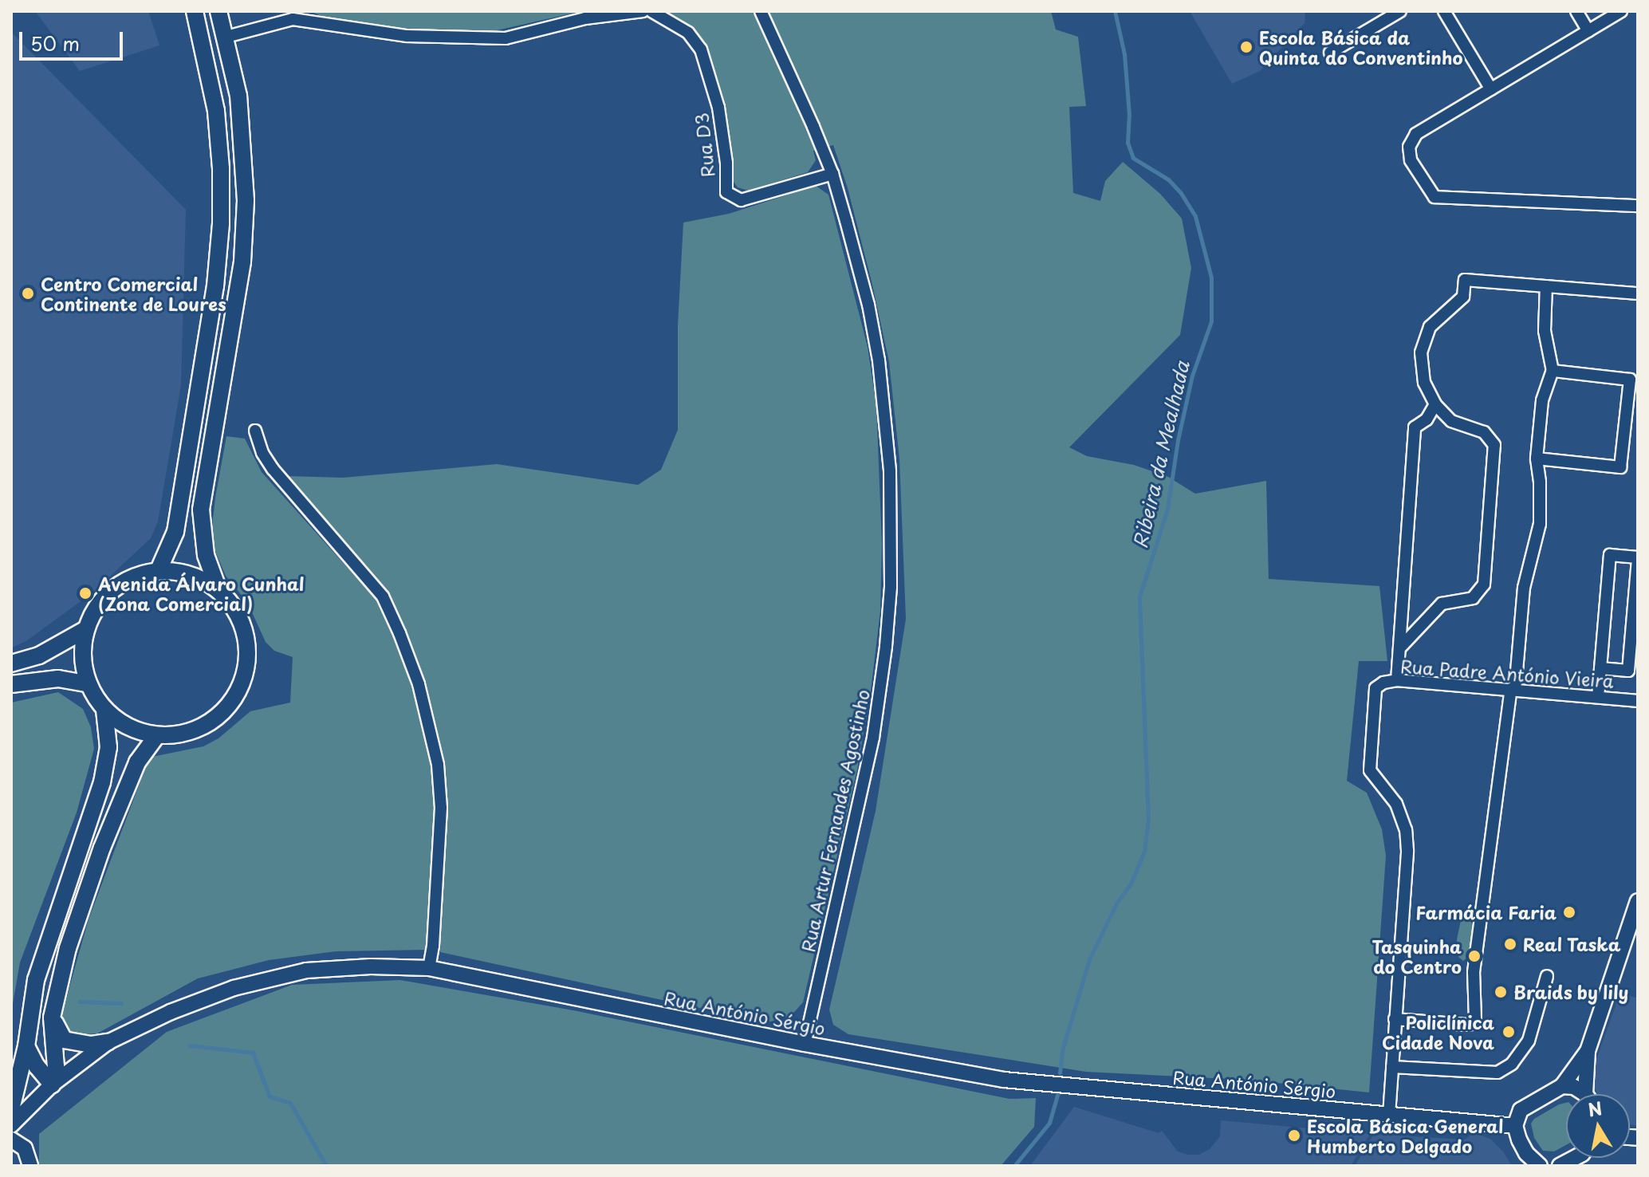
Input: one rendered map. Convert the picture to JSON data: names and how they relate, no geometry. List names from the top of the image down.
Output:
{
  "streets": {
    "street": [
      "Rua D3",
      "Rua Padre António Vieira",
      "Rua Artur Fernandes Agostinho",
      "Rua António Sérgio"
    ]
  },
  "crossings": [
    ["Rua D3", "Rua Artur Fernandes Agostinho"],
    ["Rua Artur Fernandes Agostinho", "Rua António Sérgio"]
  ],
  "water": ["Ribeira da Mealhada"],
  "places": [
    "Escola Básica da Quinta do Conventinho",
    "Centro Comercial Continente de Loures",
    "Avenida Álvaro Cunhal (Zona Comercial)",
    "Farmácia Faria",
    "Real Taska",
    "Tasquinha do Centro",
    "Braids by lily",
    "Policlínica Cidade Nova",
    "Escola Básica General Humberto Delgado"
  ],
  "scale_bar": "50 m",
  "north": "top"
}
